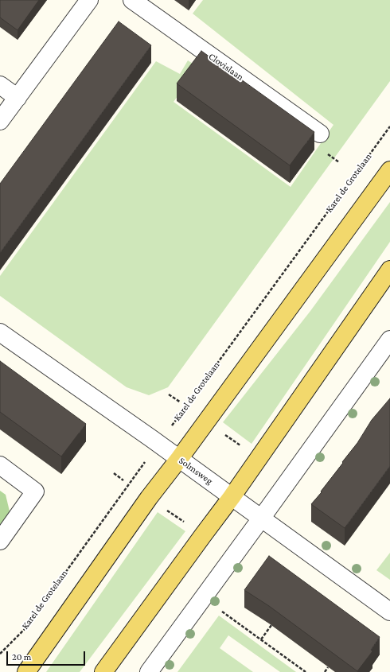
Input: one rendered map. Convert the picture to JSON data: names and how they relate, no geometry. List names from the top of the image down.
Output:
{
  "streets": {
    "street": ["Clovislaan", "Solmsweg"],
    "path": ["Karel de Grotelaan"]
  },
  "crossings": [
    ["Karel de Grotelaan", "Solmsweg"]
  ],
  "scale_bar": "20 m"
}
